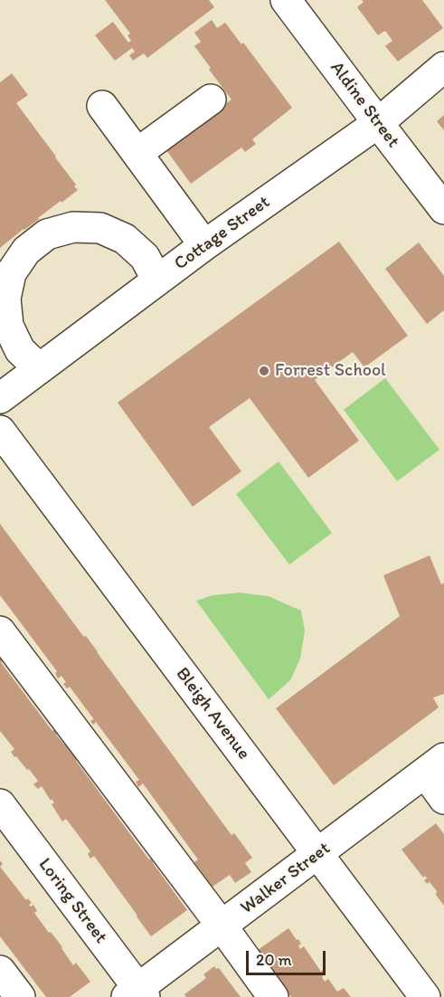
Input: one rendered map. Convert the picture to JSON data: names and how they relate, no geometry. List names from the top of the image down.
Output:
{
  "streets": {
    "street": [
      "Aldine Street",
      "Cottage Street",
      "Bleigh Avenue",
      "Walker Street",
      "Loring Street"
    ]
  },
  "crossings": [
    ["Aldine Street", "Cottage Street"],
    ["Bleigh Avenue", "Walker Street"],
    ["Walker Street", "Loring Street"]
  ],
  "places": ["Forrest School"],
  "scale_bar": "20 m"
}
